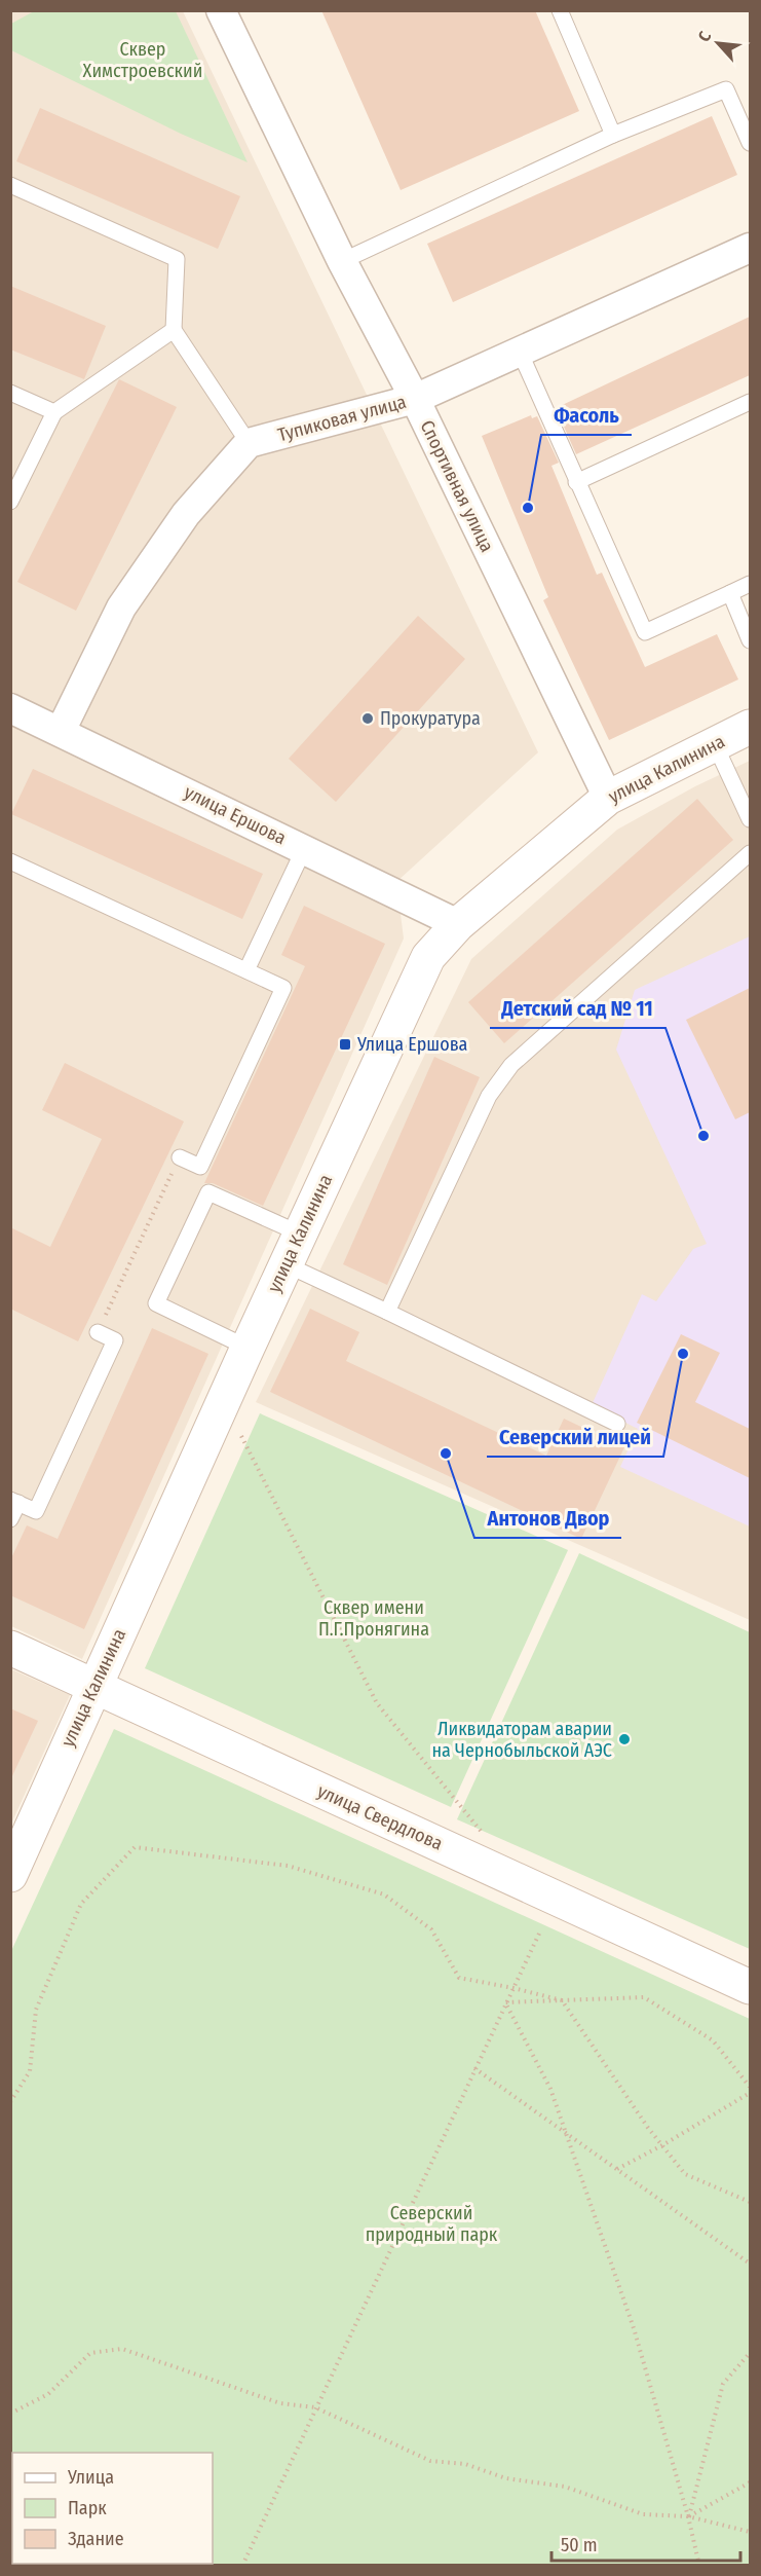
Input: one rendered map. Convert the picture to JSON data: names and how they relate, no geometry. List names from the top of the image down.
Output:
{
  "streets": {
    "main road": ["улица Калинина", "улица Свердлова"],
    "street": ["Тупиковая улица", "Спортивная улица", "улица Ершова"]
  },
  "crossings": [
    ["Тупиковая улица", "Спортивная улица"],
    ["Спортивная улица", "улица Калинина"],
    ["улица Калинина", "улица Ершова"],
    ["улица Калинина", "улица Свердлова"]
  ],
  "parks": ["Сквер Химстроевский", "Сквер имени П.Г.Пронягина", "Северский природный парк"],
  "places": {
    "other": [
      "Фасоль",
      "Прокуратура",
      "Детский сад № 11",
      "Северский лицей",
      "Антонов Двор",
      "Ликвидаторам аварии на Чернобыльской АЭС"
    ],
    "transit": ["Улица Ершова"]
  },
  "legend": ["Улица", "Парк", "Здание"],
  "scale_bar": "50 m",
  "north": "top left"
}
